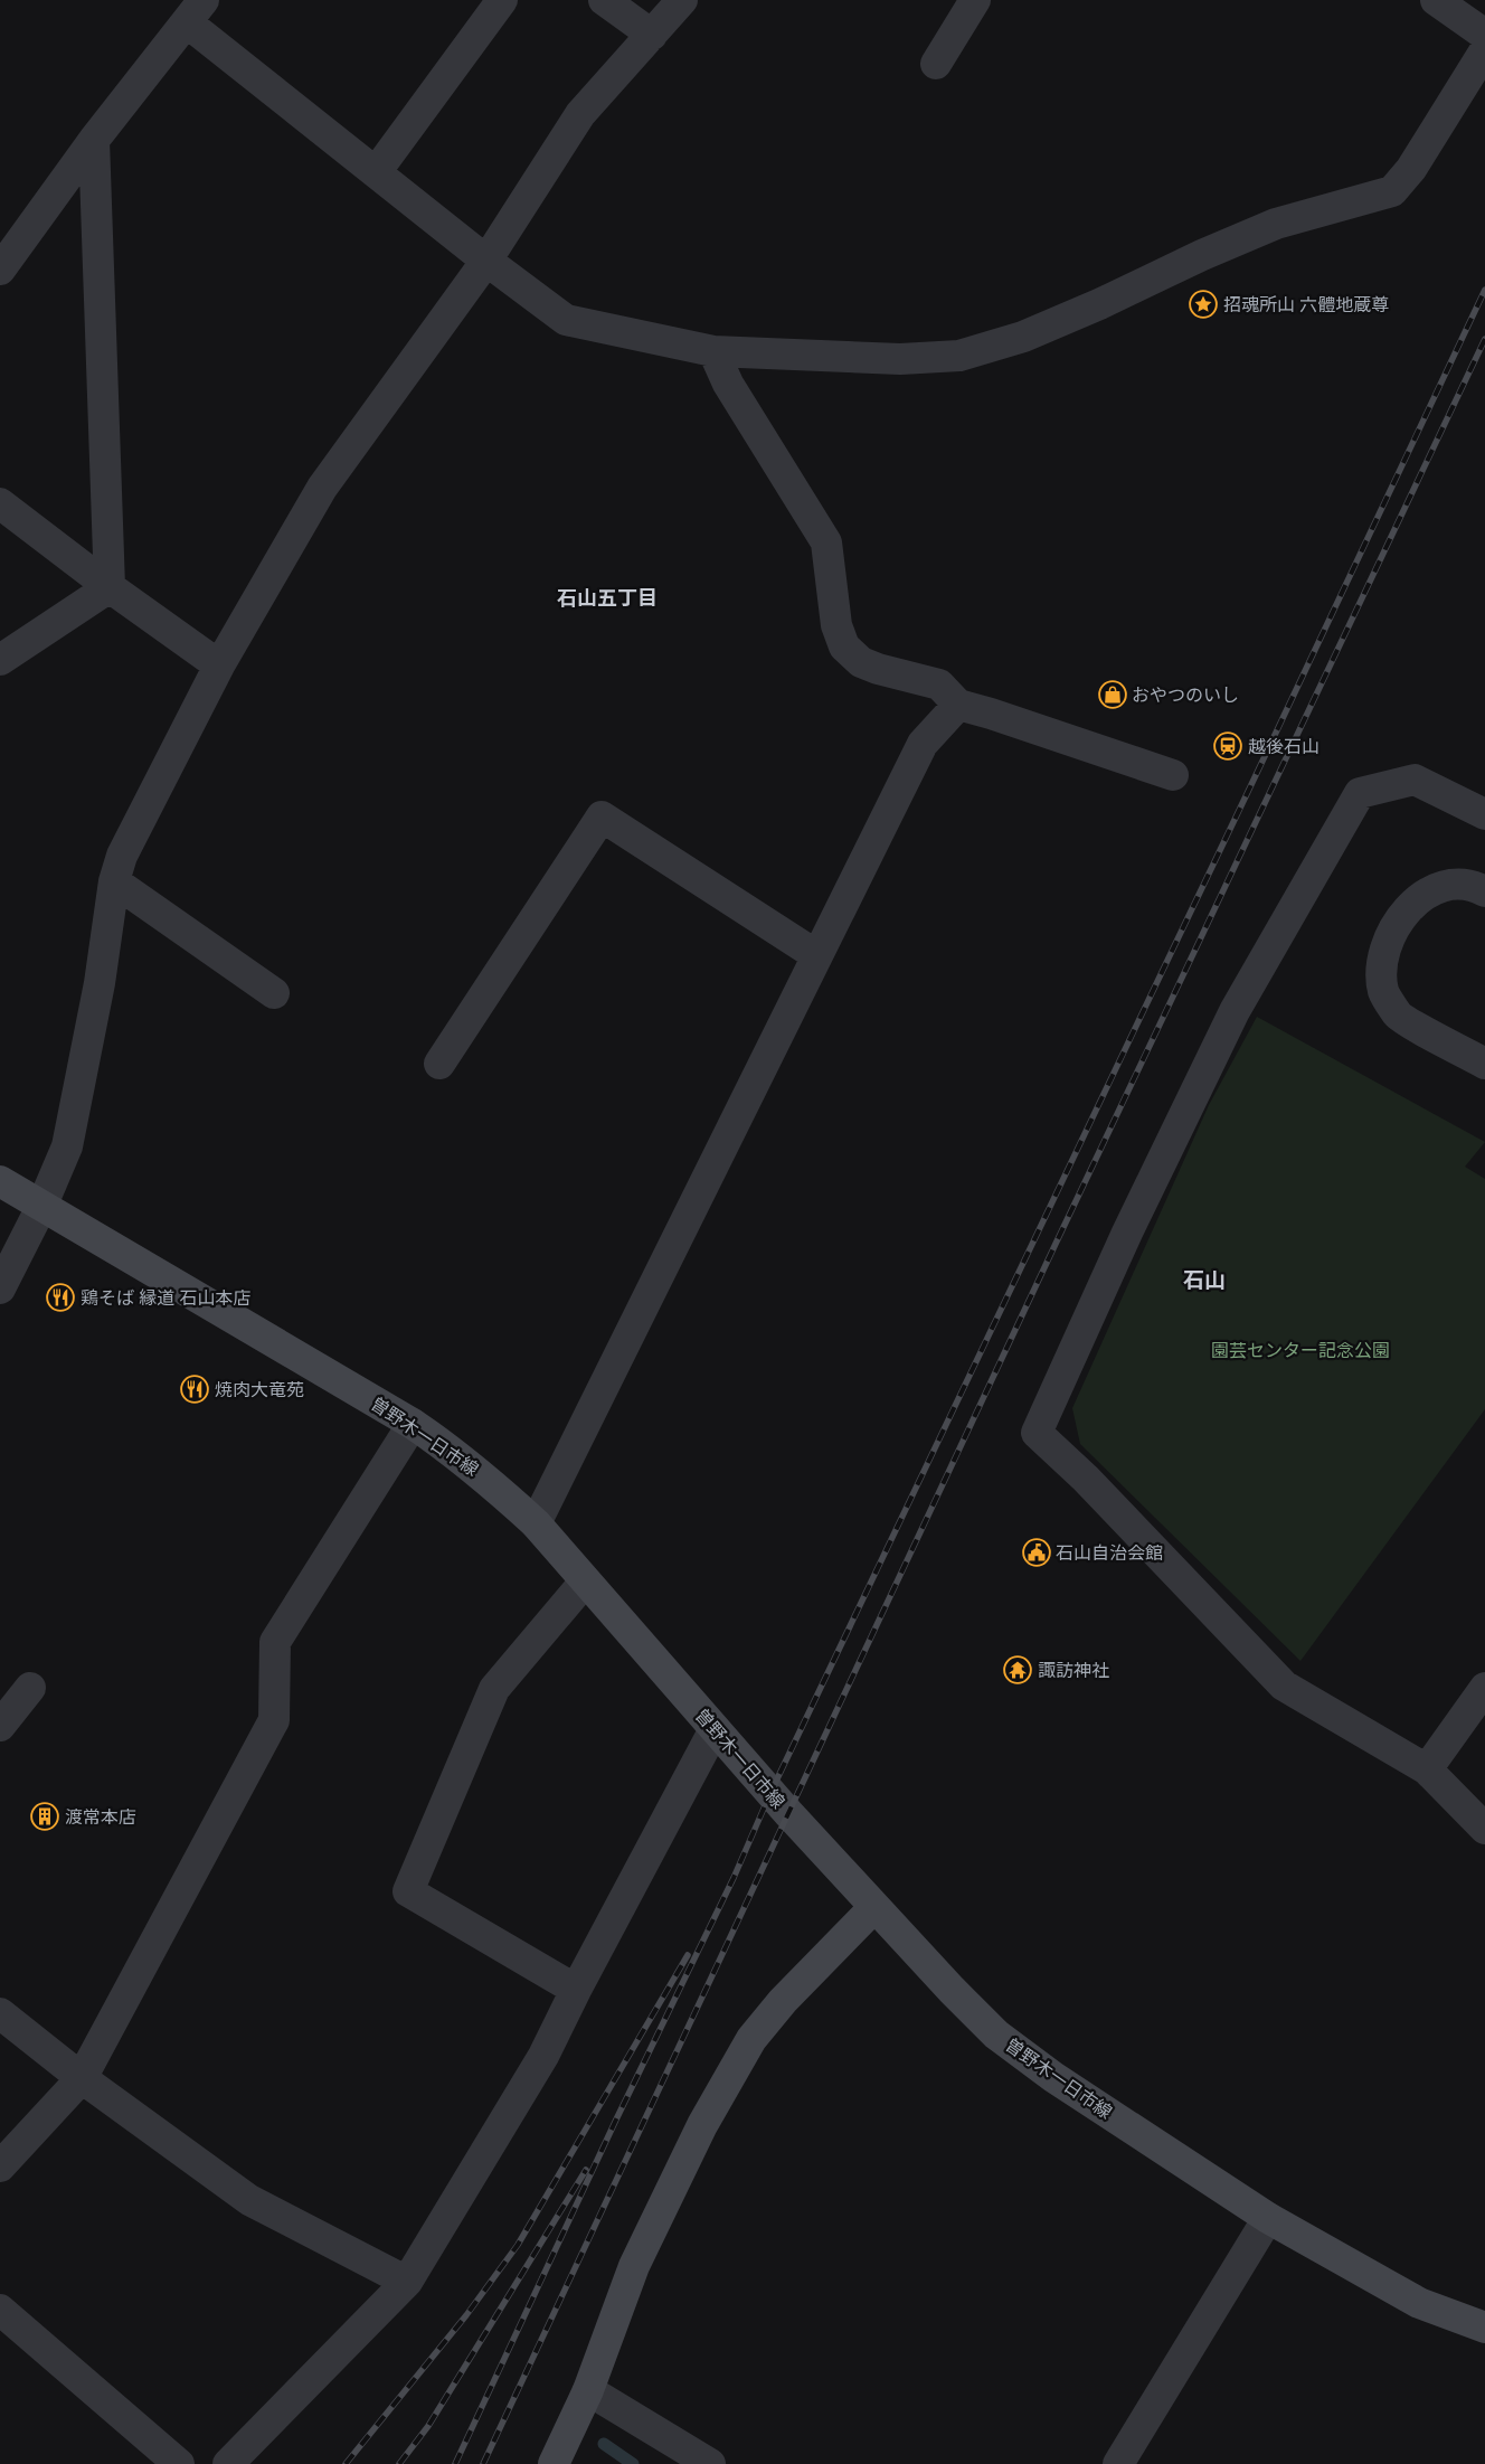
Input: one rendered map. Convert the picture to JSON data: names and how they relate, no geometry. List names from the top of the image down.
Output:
{
  "streets": {
    "main road": ["曽野木一日市線"]
  },
  "districts": ["石山五丁目", "石山"],
  "parks": ["園芸センター記念公園"],
  "places": {
    "place": ["招魂所山 六體地蔵尊"],
    "shop": ["おやつのいし"],
    "station": ["越後石山"],
    "restaurant": ["鶏そば 縁道 石山本店", "焼肉大竜苑"],
    "public building": ["石山自治会館"],
    "temple": ["諏訪神社"],
    "building": ["渡常本店"]
  }
}
